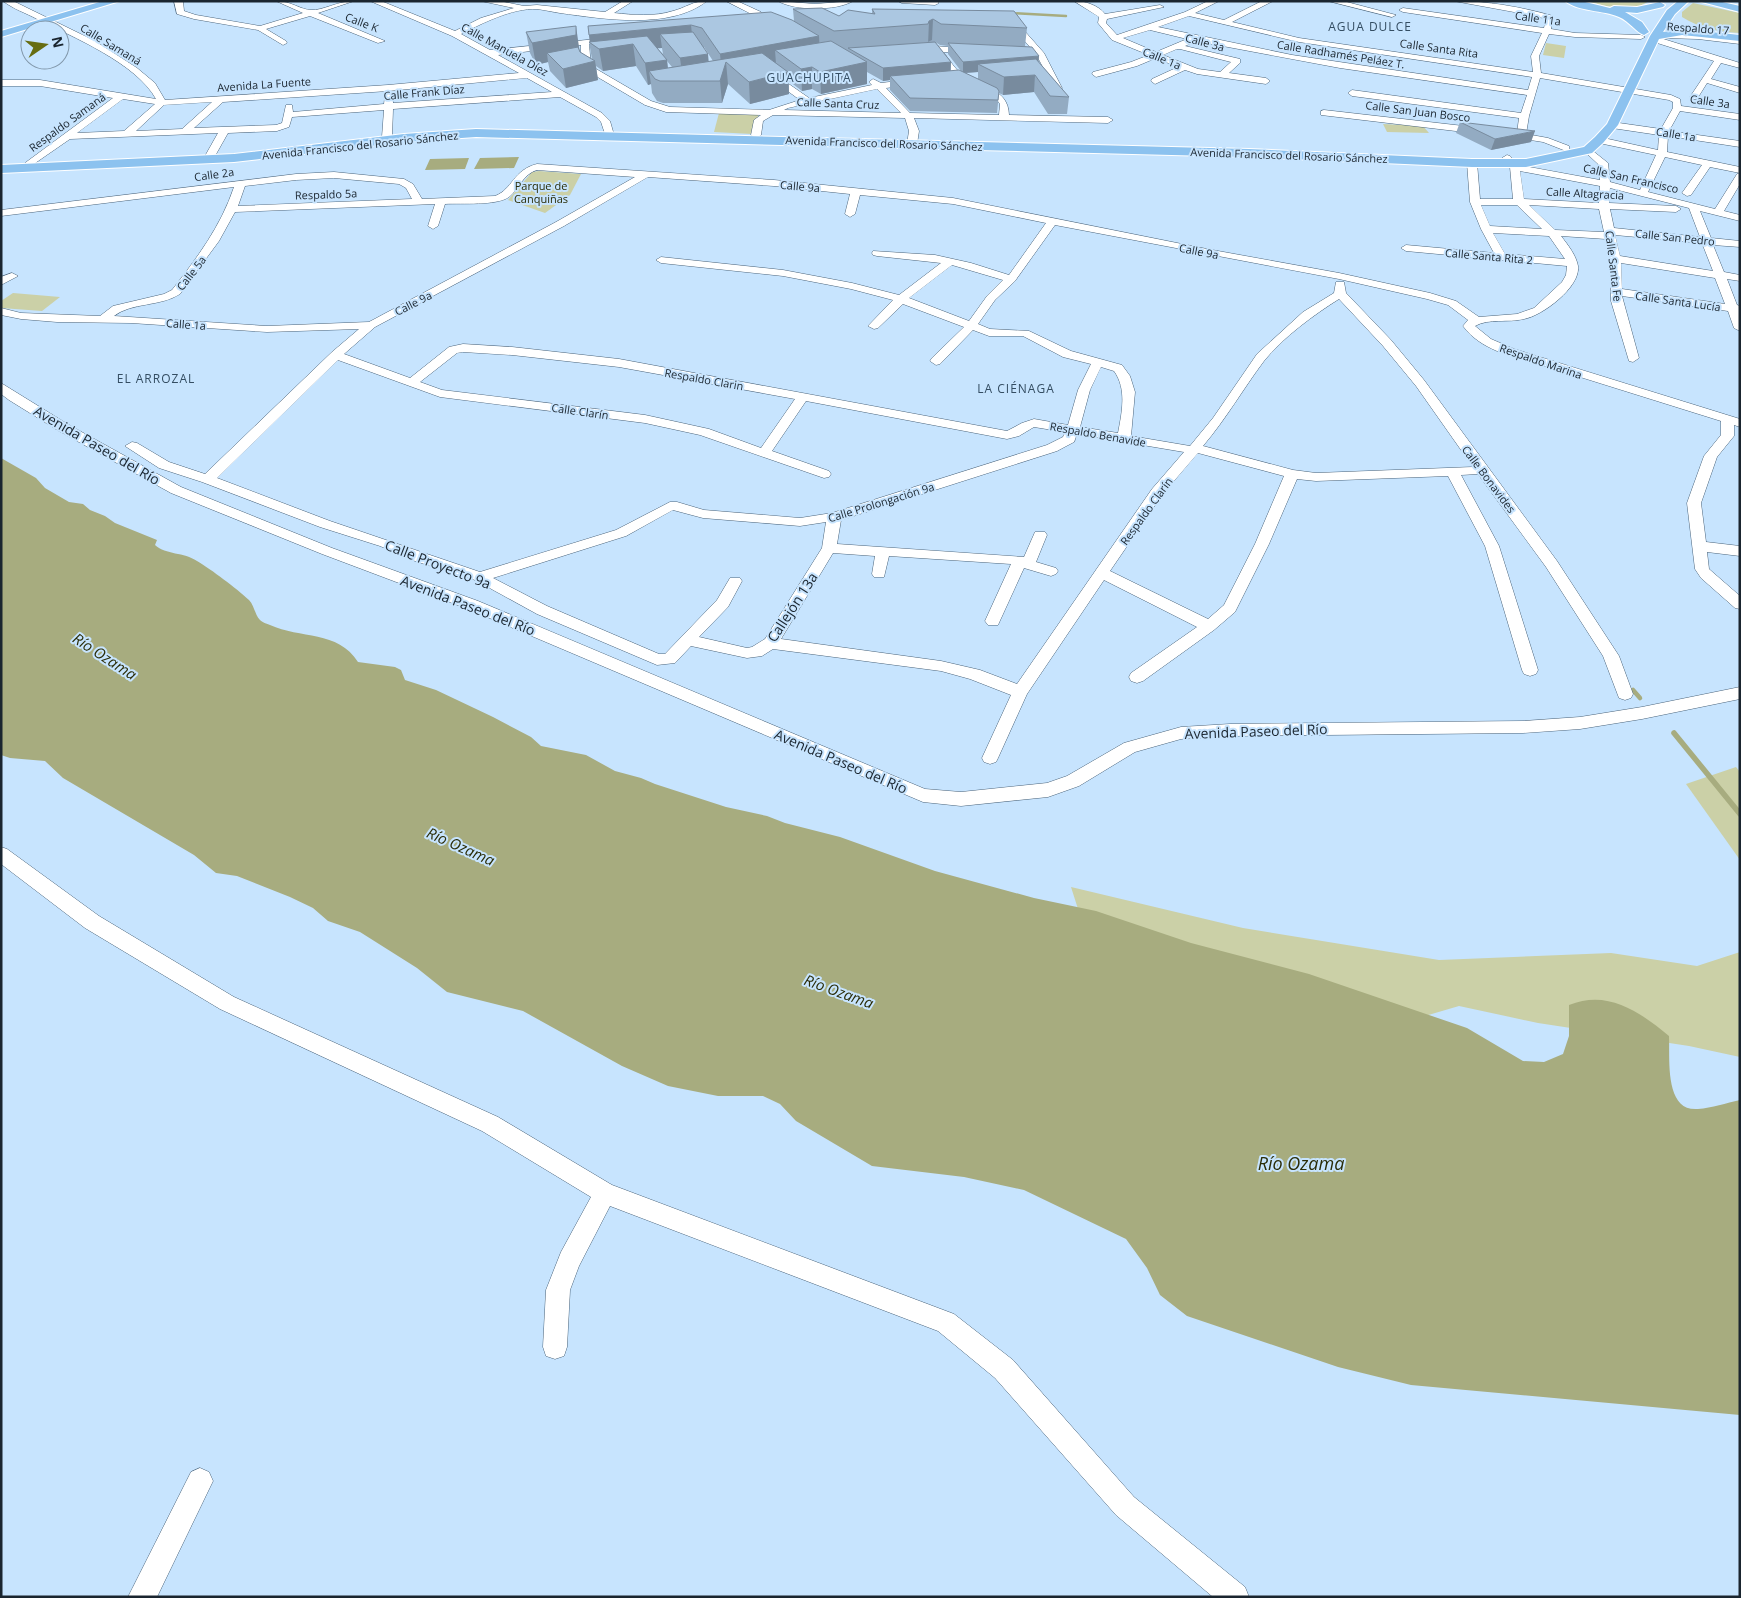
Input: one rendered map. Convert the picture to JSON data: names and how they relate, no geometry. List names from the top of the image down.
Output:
{
  "streets": {
    "main road": ["Avenida Francisco del Rosario Sánchez"],
    "street": [
      "Calle 11a",
      "Calle K",
      "Respaldo 17",
      "Calle 3a",
      "Calle Samaná",
      "Calle Santa Rita",
      "Calle Manuela Díez",
      "Calle Radhamés Peláez T.",
      "Calle 1a",
      "Avenida La Fuente",
      "Calle Frank Díaz",
      "Calle Santa Cruz",
      "Calle San Juan Bosco",
      "Respaldo Samaná",
      "Calle 2a",
      "Calle San Francisco",
      "Calle 9a",
      "Calle Altagracia",
      "Respaldo 5a",
      "Calle San Pedro",
      "Calle Santa Rita 2",
      "Calle Santa Fe",
      "Calle 5a",
      "Calle Santa Lucía",
      "Respaldo Marina",
      "Respaldo Clarin",
      "Calle Clarín",
      "Respaldo Benavide",
      "Avenida Paseo del Río",
      "Calle Bonavides",
      "Calle Prolongación 9a",
      "Respaldo Clarín",
      "Calle Proyecto 9a",
      "Callejón 13a"
    ]
  },
  "crossings": [
    ["Calle 11a", "Respaldo 17"],
    ["Calle 11a", "Avenida Francisco del Rosario Sánchez"],
    ["Respaldo 17", "Avenida Francisco del Rosario Sánchez"],
    ["Calle 3a", "Calle Santa Rita"],
    ["Calle 3a", "Calle 1a"],
    ["Calle Samaná", "Avenida La Fuente"],
    ["Calle Santa Rita", "Avenida Francisco del Rosario Sánchez"],
    ["Calle Manuela Díez", "Avenida La Fuente"],
    ["Calle Manuela Díez", "Calle Frank Díaz"],
    ["Calle Manuela Díez", "Avenida Francisco del Rosario Sánchez"],
    ["Calle Radhamés Peláez T.", "Calle San Juan Bosco"],
    ["Calle 1a", "Avenida Francisco del Rosario Sánchez"],
    ["Calle 1a", "Calle 9a"],
    ["Calle 1a", "Calle 5a"],
    ["Avenida La Fuente", "Respaldo Samaná"],
    ["Calle Frank Díaz", "Respaldo Samaná"],
    ["Calle San Juan Bosco", "Avenida Francisco del Rosario Sánchez"],
    ["Respaldo Samaná", "Avenida Francisco del Rosario Sánchez"],
    ["Avenida Francisco del Rosario Sánchez", "Calle San Francisco"],
    ["Avenida Francisco del Rosario Sánchez", "Calle Santa Fe"],
    ["Calle 2a", "Respaldo 5a"],
    ["Calle 2a", "Calle 5a"],
    ["Calle San Francisco", "Calle Altagracia"],
    ["Calle San Francisco", "Calle Santa Fe"],
    ["Calle 9a", "Respaldo 5a"],
    ["Calle 9a", "Respaldo Marina"],
    ["Calle 9a", "Calle Clarín"],
    ["Calle 9a", "Calle Proyecto 9a"],
    ["Calle Altagracia", "Calle Santa Fe"],
    ["Respaldo 5a", "Calle 5a"],
    ["Calle San Pedro", "Calle Santa Fe"],
    ["Calle Santa Fe", "Calle Santa Lucía"],
    ["Respaldo Clarin", "Calle Clarín"],
    ["Respaldo Clarin", "Respaldo Benavide"],
    ["Respaldo Benavide", "Calle Bonavides"],
    ["Respaldo Benavide", "Calle Prolongación 9a"],
    ["Respaldo Benavide", "Respaldo Clarín"],
    ["Calle Bonavides", "Respaldo Clarín"],
    ["Calle Prolongación 9a", "Calle Proyecto 9a"],
    ["Calle Prolongación 9a", "Callejón 13a"],
    ["Calle Proyecto 9a", "Callejón 13a"]
  ],
  "districts": [
    "AGUA DULCE",
    "GUACHUPITA",
    "EL ARROZAL",
    "LA CIÉNAGA"
  ],
  "water": ["Río Ozama"],
  "parks": ["Parque de Canquiñas"],
  "north": "right"
}
